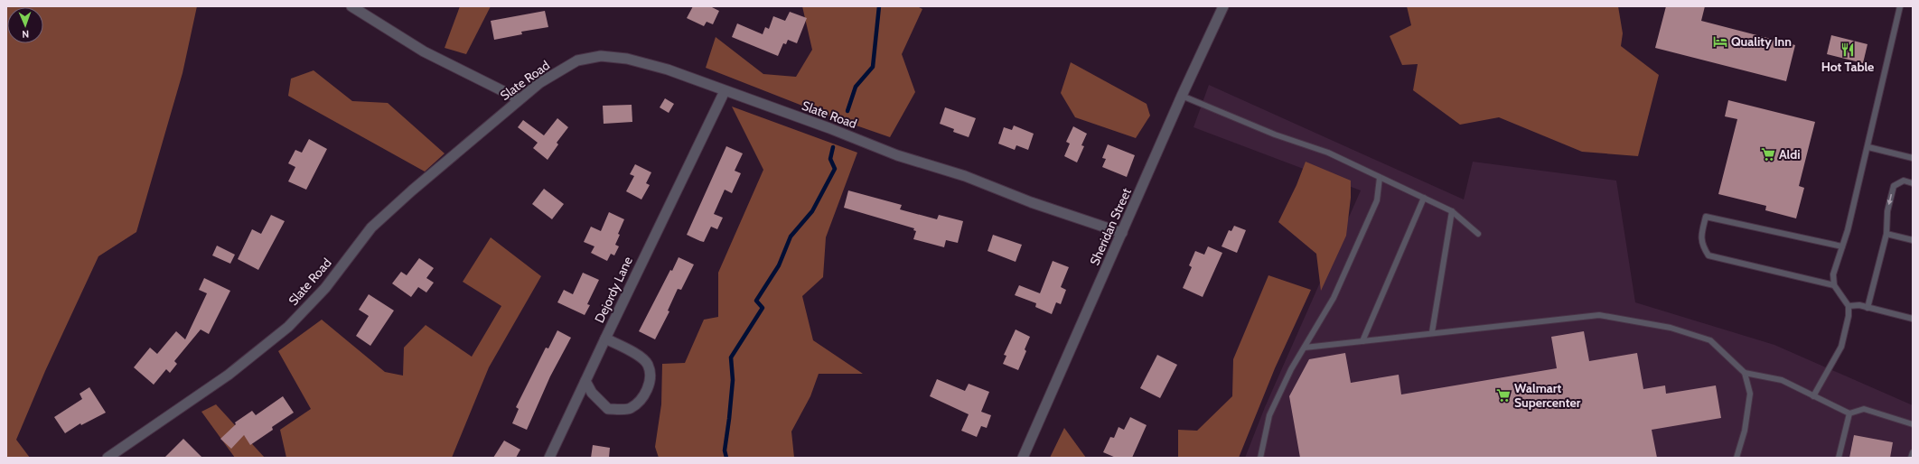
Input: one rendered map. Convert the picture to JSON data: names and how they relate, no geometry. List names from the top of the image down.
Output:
{
  "streets": {
    "street": ["Slate Road", "Sheridan Street", "Dejordy Lane"]
  },
  "crossings": [
    ["Slate Road", "Sheridan Street"],
    ["Slate Road", "Dejordy Lane"]
  ],
  "places": {
    "hotel": ["Quality Inn"],
    "restaurant": ["Hot Table"],
    "supermarket": ["Aldi", "Walmart Supercenter"]
  },
  "north": "bottom"
}
